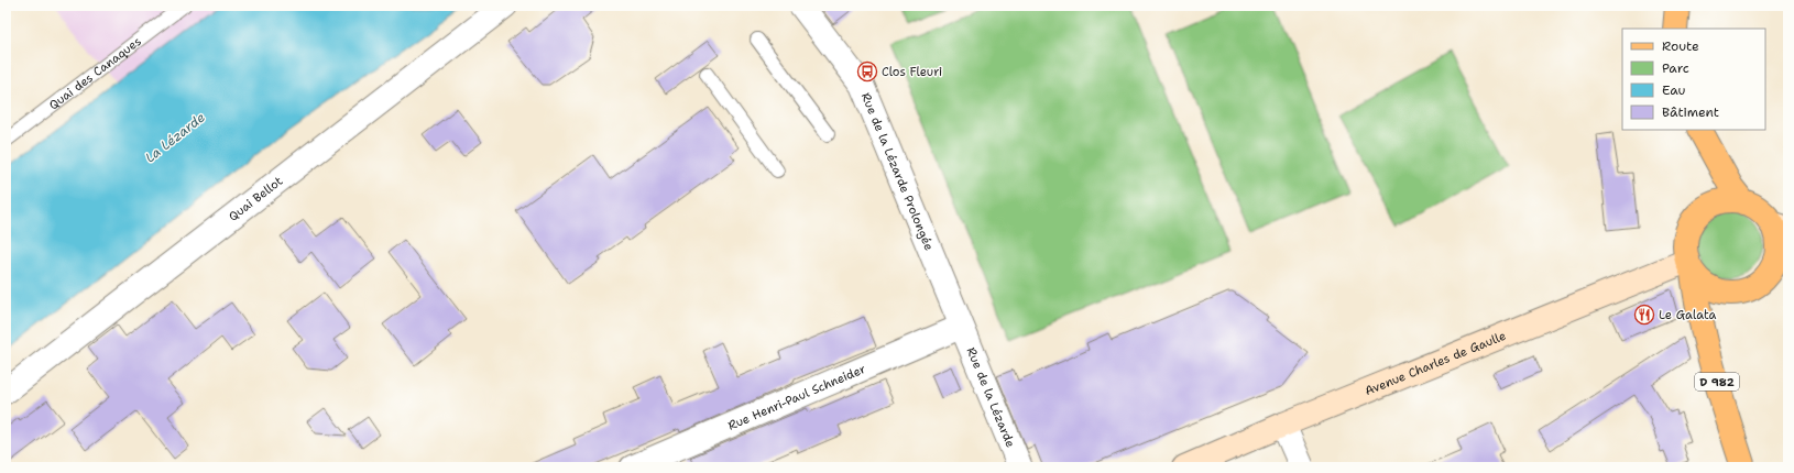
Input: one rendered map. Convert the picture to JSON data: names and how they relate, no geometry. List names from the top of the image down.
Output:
{
  "streets": {
    "main road": ["D 982"],
    "street": [
      "Rue de la Lézarde Prolongée",
      "Quai Bellot",
      "Avenue Charles de Gaulle",
      "Rue Henri-Paul Schneider",
      "Rue de la Lézarde"
    ],
    "lane": ["Quai des Canaques"]
  },
  "crossings": [
    ["Rue de la Lézarde Prolongée", "Rue Henri-Paul Schneider"],
    ["Rue de la Lézarde Prolongée", "Rue de la Lézarde"],
    ["Avenue Charles de Gaulle", "D 982"],
    ["Rue Henri-Paul Schneider", "Rue de la Lézarde"]
  ],
  "water": ["La Lézarde"],
  "places": {
    "bus stop": ["Clos Fleuri"],
    "restaurant": ["Le Galata"]
  },
  "legend": [
    "Route",
    "Parc",
    "Eau",
    "Bâtiment"
  ]
}
